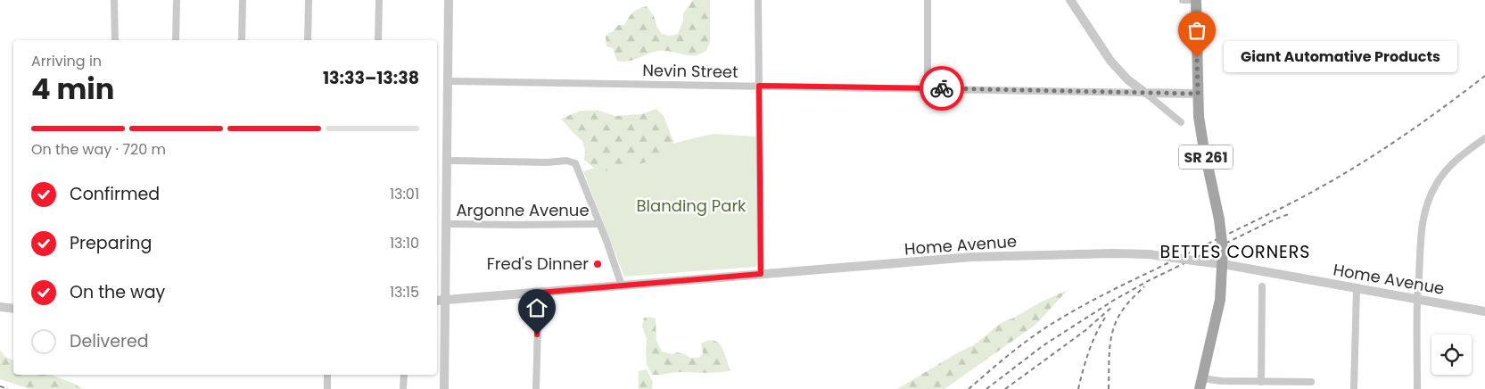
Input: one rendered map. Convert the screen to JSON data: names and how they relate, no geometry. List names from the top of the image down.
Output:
{
  "streets": {
    "main road": ["SR 261"],
    "street": ["Nevin Street", "Argonne Avenue", "Home Avenue"]
  },
  "crossings": [
    ["SR 261", "Home Avenue"]
  ],
  "districts": ["BETTES CORNERS"],
  "parks": ["Blanding Park"],
  "places": ["Giant Automative Products", "Fred's Dinner"],
  "page": {
    "heading": ["4 min", "Arriving in", "13:33–13:38"],
    "bubble": "Giant Automative Products",
    "bar": "On the way · 720 m",
    "list": [
      ["Confirmed", "13:01"],
      ["Preparing", "13:10"],
      ["On the way", "13:15"],
      "Delivered"
    ]
  }
}
